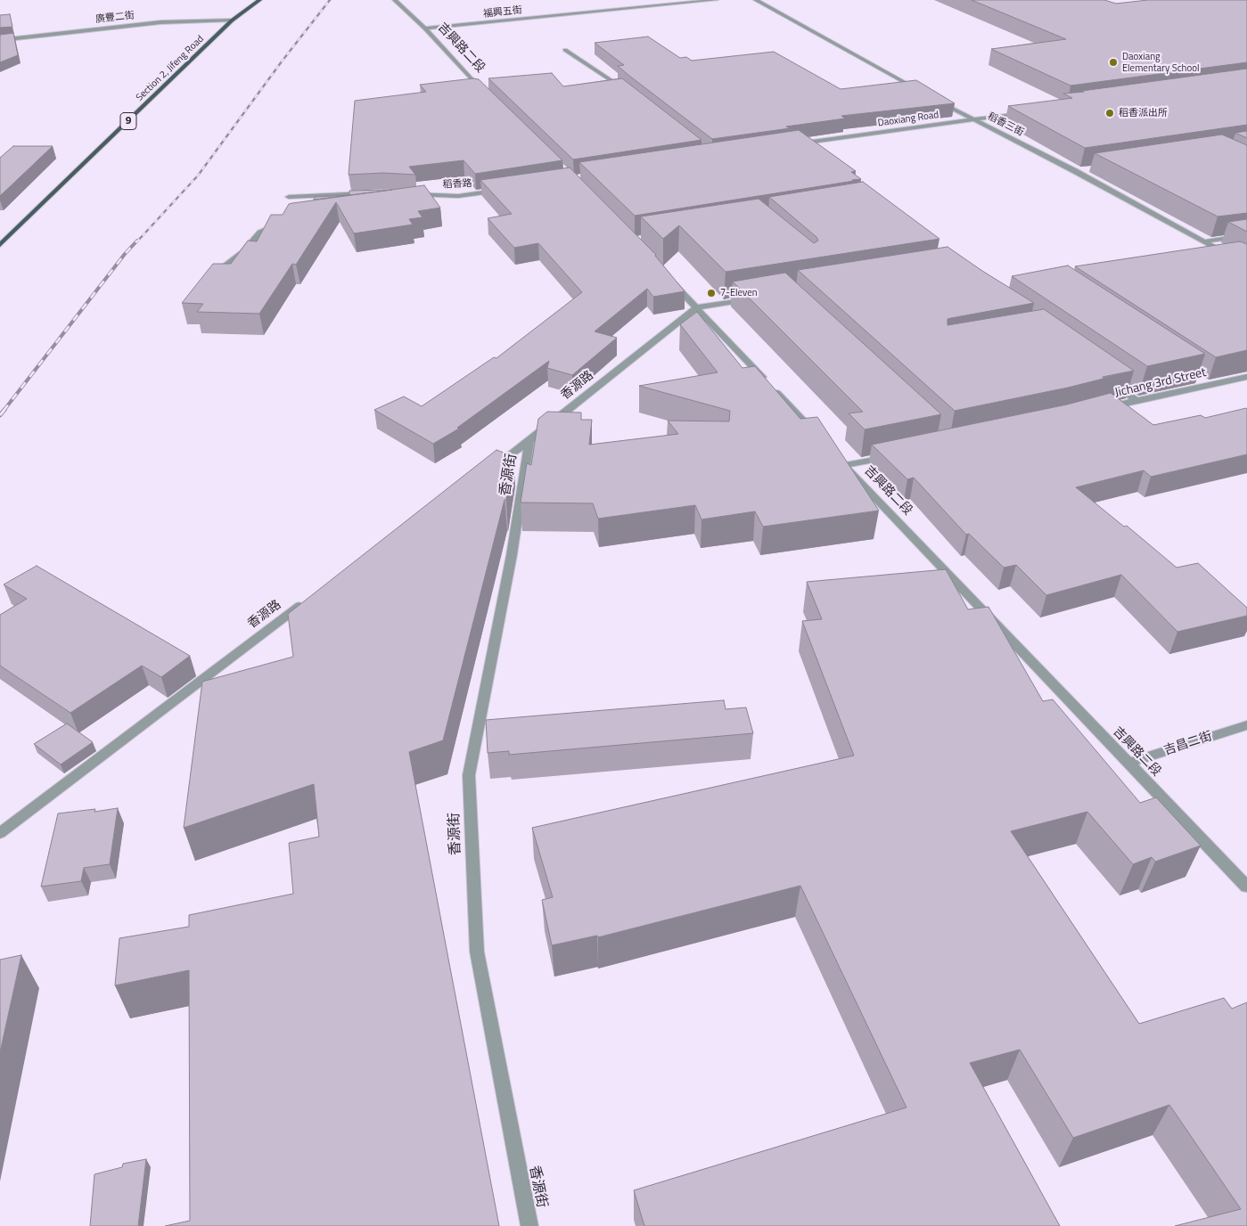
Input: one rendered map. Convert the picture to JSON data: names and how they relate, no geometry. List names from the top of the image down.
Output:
{
  "streets": {
    "main road": ["Section 2, Jifeng Road", "9"],
    "street": [
      "福興五街",
      "廣豐二街",
      "吉興路二段",
      "Daoxiang Road",
      "稻香三街",
      "稻香路",
      "Jichang 3rd Street",
      "香源路",
      "香源街",
      "吉昌二街"
    ]
  },
  "crossings": [
    ["福興五街", "吉興路二段"],
    ["廣豐二街", "Section 2, Jifeng Road"],
    ["吉興路二段", "吉昌二街"],
    ["Daoxiang Road", "稻香三街"],
    ["香源路", "香源街"]
  ],
  "places": ["Daoxiang Elementary School", "稻香派出所", "7-Eleven"]
}
